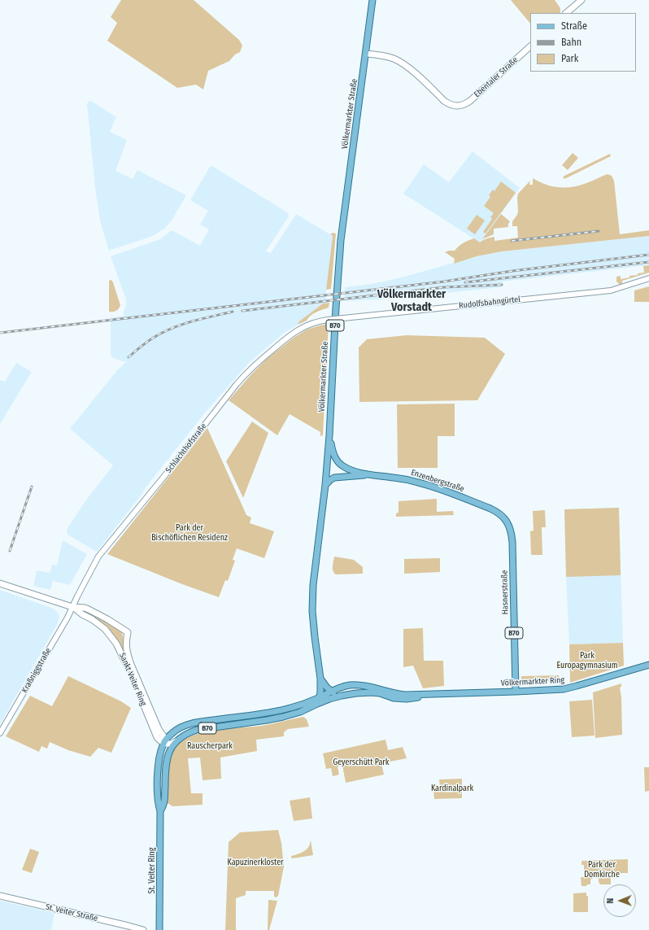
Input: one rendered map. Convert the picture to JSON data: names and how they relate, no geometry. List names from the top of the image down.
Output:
{
  "streets": {
    "main road": [
      "Ebentaler Straße",
      "Völkermarkter Straße",
      "B70",
      "Enzenbergstraße",
      "Hasnerstraße",
      "Sankt Veiter Ring",
      "Völkermarkter Ring",
      "St. Veiter Ring",
      "St. Veiter Straße"
    ],
    "street": ["Rudolfsbahngürtel", "Schlachthofstraße", "Kraßniggstraße"]
  },
  "crossings": [
    ["Ebentaler Straße", "Völkermarkter Straße"],
    ["Völkermarkter Straße", "B70"],
    ["Völkermarkter Straße", "Enzenbergstraße"],
    ["Rudolfsbahngürtel", "Schlachthofstraße"],
    ["B70", "Sankt Veiter Ring"],
    ["B70", "Völkermarkter Ring"],
    ["B70", "St. Veiter Ring"],
    ["Schlachthofstraße", "Kraßniggstraße"],
    ["Schlachthofstraße", "Sankt Veiter Ring"],
    ["Enzenbergstraße", "Hasnerstraße"],
    ["Hasnerstraße", "Völkermarkter Ring"],
    ["Kraßniggstraße", "Sankt Veiter Ring"],
    ["Sankt Veiter Ring", "St. Veiter Ring"]
  ],
  "districts": ["Völkermarkter Vorstadt"],
  "parks": [
    "Park der Bischöflichen Residenz",
    "Park Europagymnasium",
    "Rauscherpark",
    "Geyerschütt Park",
    "Kardinalpark",
    "Kapuzinerkloster",
    "Park der Domkirche"
  ],
  "legend": ["Straße", "Bahn", "Park"],
  "north": "left"
}
